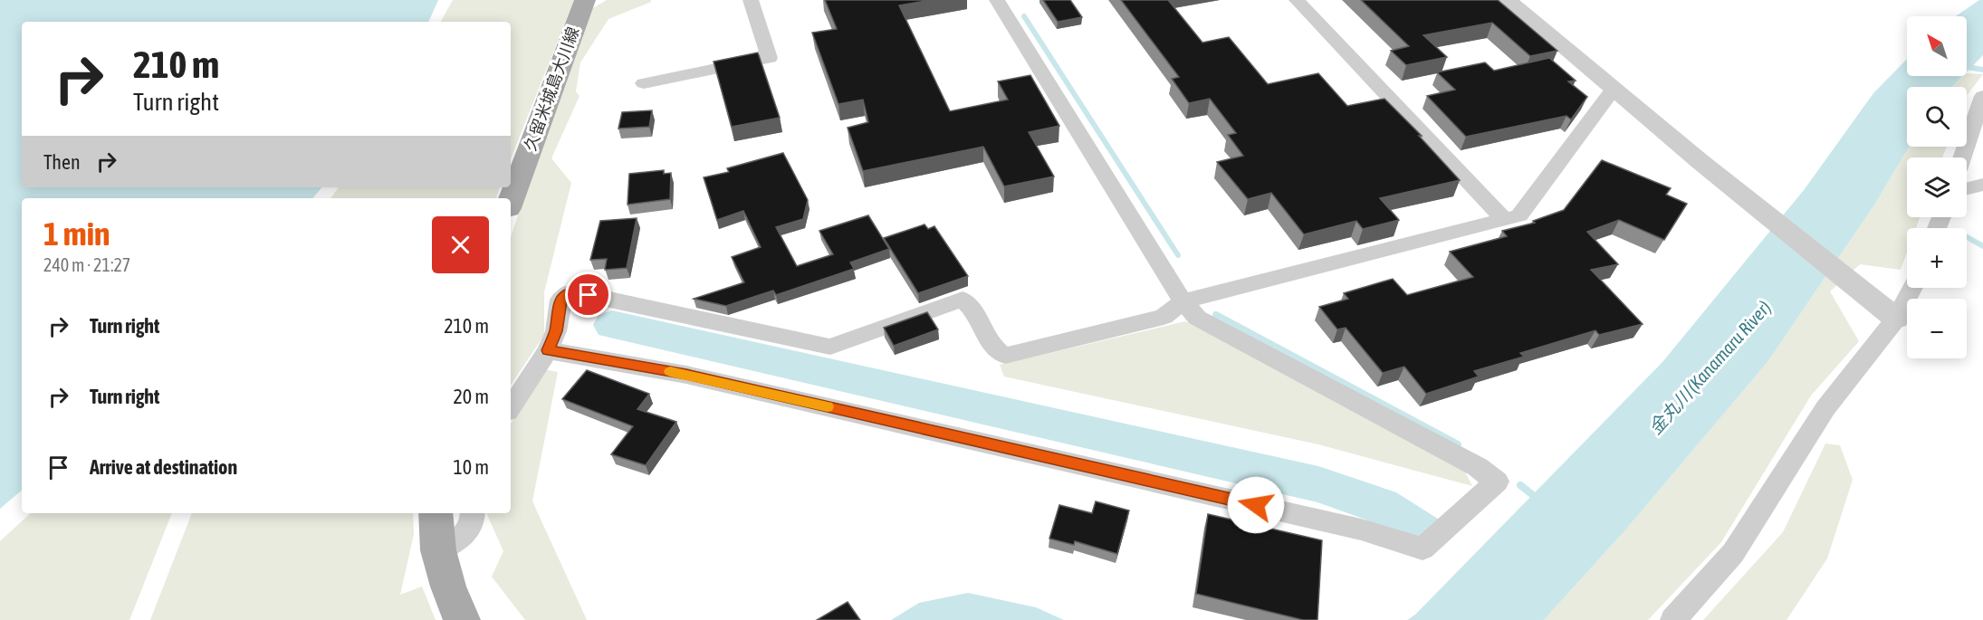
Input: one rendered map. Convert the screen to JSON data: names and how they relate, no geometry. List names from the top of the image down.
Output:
{
  "streets": {
    "main road": ["久留米城島大川線"]
  },
  "water": ["金丸川 (Kanamaru River)"],
  "north": "top left",
  "page": {
    "map_buttons": ["+", "−"],
    "turn": ["210 m", "Turn right"],
    "then": "Then",
    "heading": ["1 min", "240 m · 21:27"],
    "list": [
      {
        "name": "Turn right",
        "value": "210 m"
      },
      {
        "name": "Turn right",
        "value": "20 m"
      },
      {
        "name": "Arrive at destination",
        "value": "10 m"
      }
    ]
  }
}
